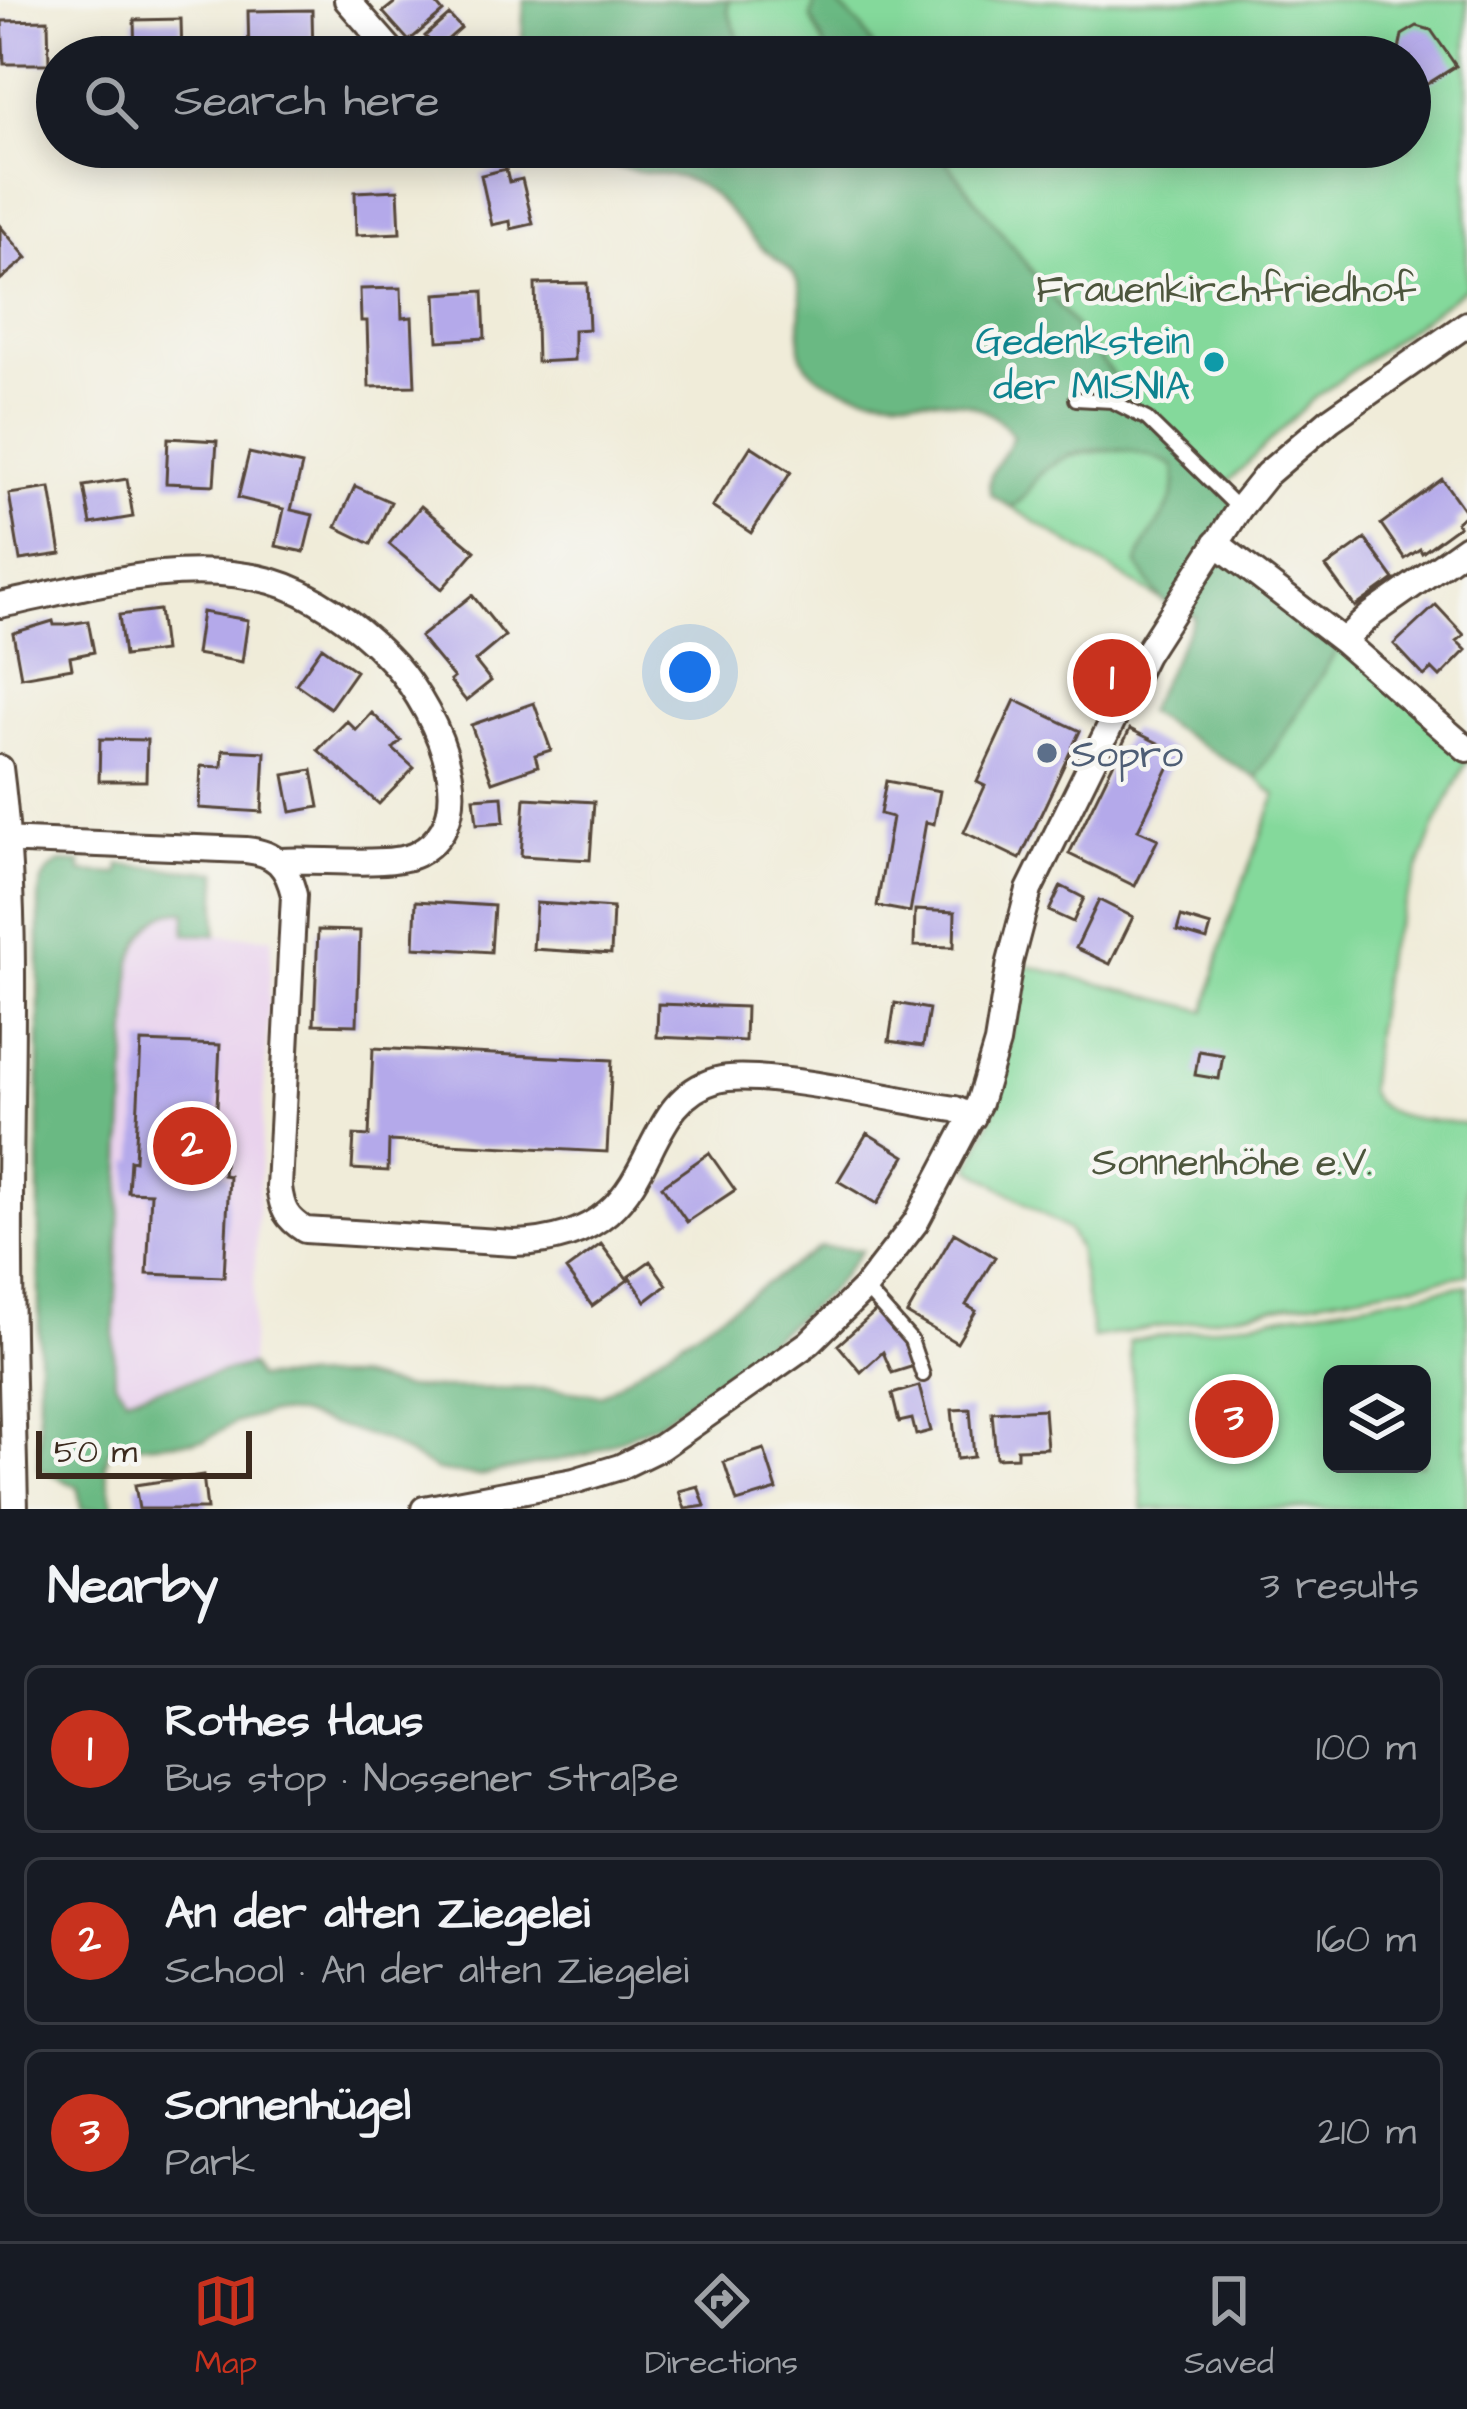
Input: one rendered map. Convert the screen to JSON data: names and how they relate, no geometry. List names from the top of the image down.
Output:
{
  "parks": ["Frauenkirchfriedhof", "Sonnenhöhe e.V."],
  "places": ["Gedenkstein der MISNIA", "Sopro"],
  "scale_bar": "50 m",
  "page": {
    "search": "Search here",
    "pins": ["1", "2", "3"],
    "scale": "50 m",
    "heading": ["Nearby", "3 results"],
    "list": [
      {
        "mark": "1",
        "name": "Rothes Haus",
        "note": "Bus stop · Nossener Straße",
        "value": "100 m"
      },
      {
        "mark": "2",
        "name": "An der alten Ziegelei",
        "note": "School · An der alten Ziegelei",
        "value": "160 m"
      },
      {
        "mark": "3",
        "name": "Sonnenhügel",
        "note": "Park",
        "value": "210 m"
      }
    ],
    "nav": ["Map", "Directions", "Saved"]
  }
}
